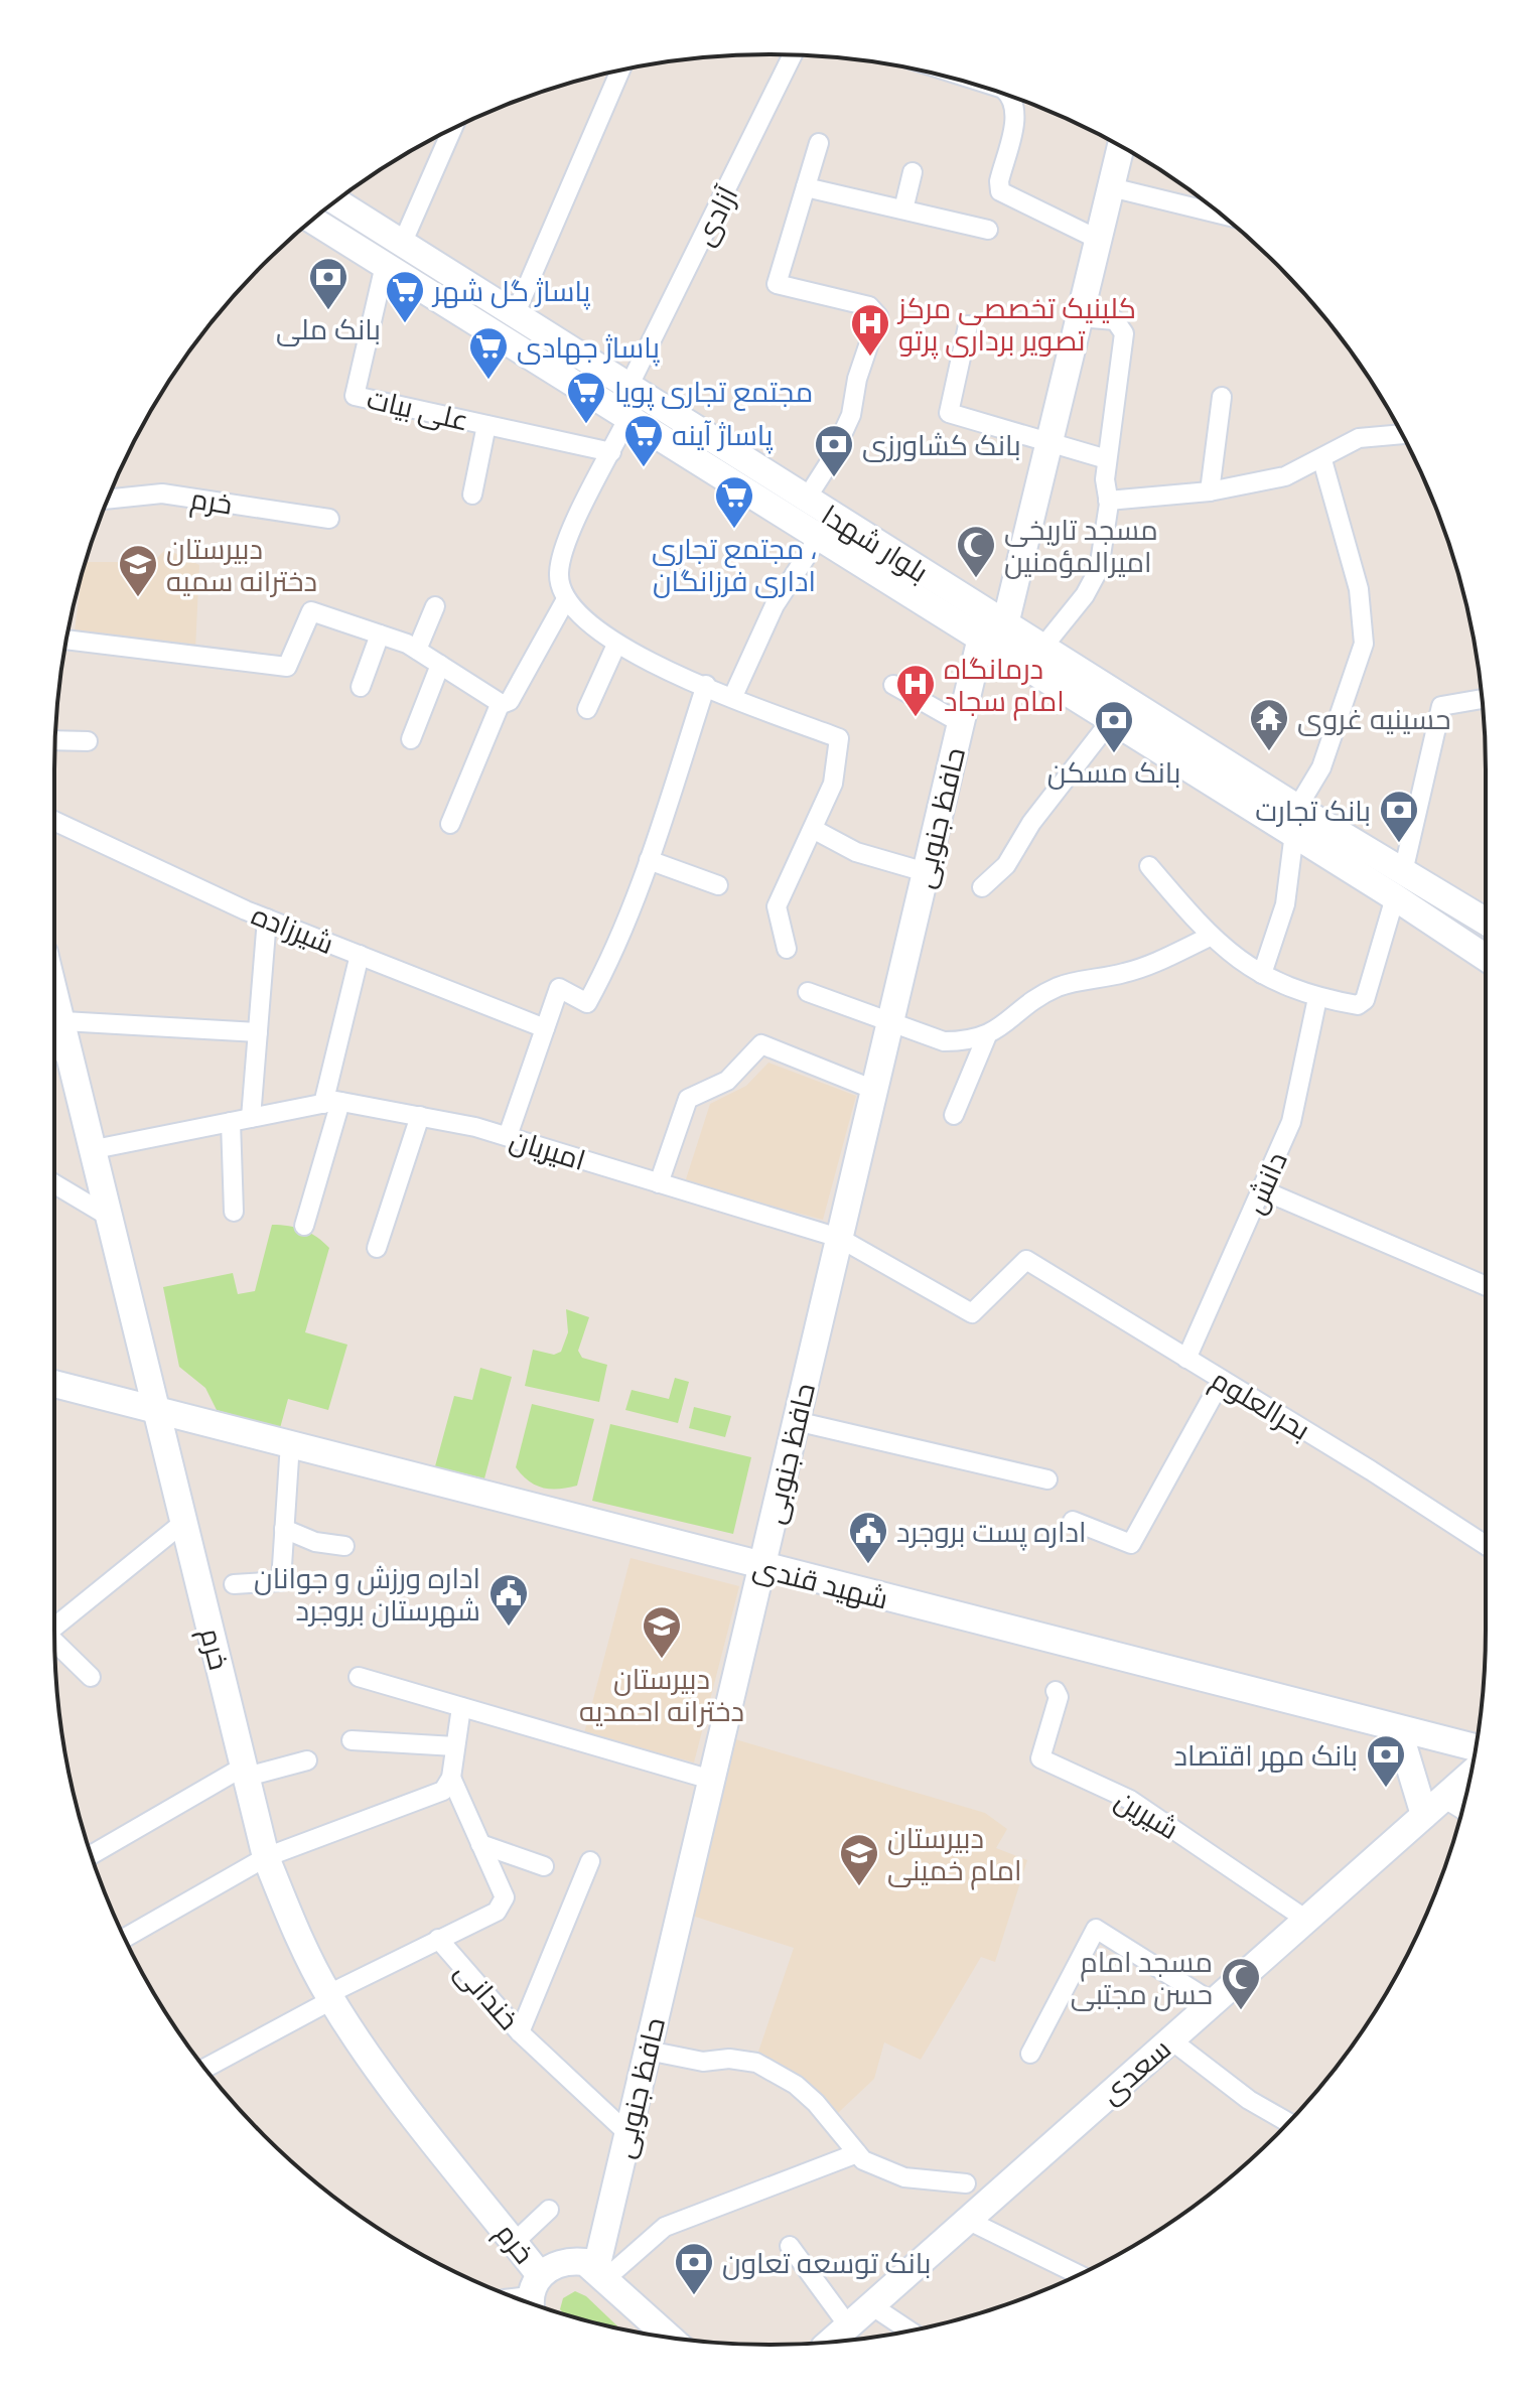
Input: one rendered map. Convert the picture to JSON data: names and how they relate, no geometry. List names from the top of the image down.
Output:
{
  "streets": {
    "main road": [
      "خرم",
      "بلوار شهدا",
      "حافظ جنوبی",
      "شهید قندی",
      "سعدی"
    ],
    "street": [
      "آزادی",
      "علی بیات",
      "شیرزاده",
      "امیریان",
      "دانش",
      "بحرالعلوم",
      "شیرین",
      "خندانی"
    ]
  },
  "crossings": [
    ["آزادی", "بلوار شهدا"],
    ["علی بیات", "بلوار شهدا"],
    ["خرم", "امیریان"],
    ["خرم", "شهید قندی"],
    ["خرم", "خندانی"],
    ["بلوار شهدا", "حافظ جنوبی"],
    ["حافظ جنوبی", "امیریان"],
    ["حافظ جنوبی", "شهید قندی"],
    ["حافظ جنوبی", "خندانی"],
    ["امیریان", "بحرالعلوم"],
    ["دانش", "بحرالعلوم"],
    ["شیرین", "سعدی"]
  ],
  "places": {
    "bank": [
      "بانک ملی",
      "بانک کشاورزی",
      "بانک مسکن",
      "بانک تجارت",
      "بانک مهر اقتصاد",
      "بانک توسعه تعاون"
    ],
    "supermarket": [
      "پاساژ گل شهر",
      "پاساژ جهادی",
      "مجتمع تجاری پویا",
      "پاساژ آینه",
      "مجتمع تجاری ، اداری فرزانگان"
    ],
    "hospital": ["کلینیک تخصصی مرکز تصویر برداری پرتو", "درمانگاه امام سجاد"],
    "mosque": ["مسجد تاریخی امیرالمؤمنین", "مسجد امام حسن مجتبی"],
    "school or university": ["دبیرستان دخترانه سمیه", "دبیرستان دخترانه احمدیه", "دبیرستان امام خمینی"],
    "temple": ["حسینیه غروی"],
    "public building": ["اداره پست بروجرد", "اداره ورزش و جوانان شهرستان بروجرد"]
  }
}
